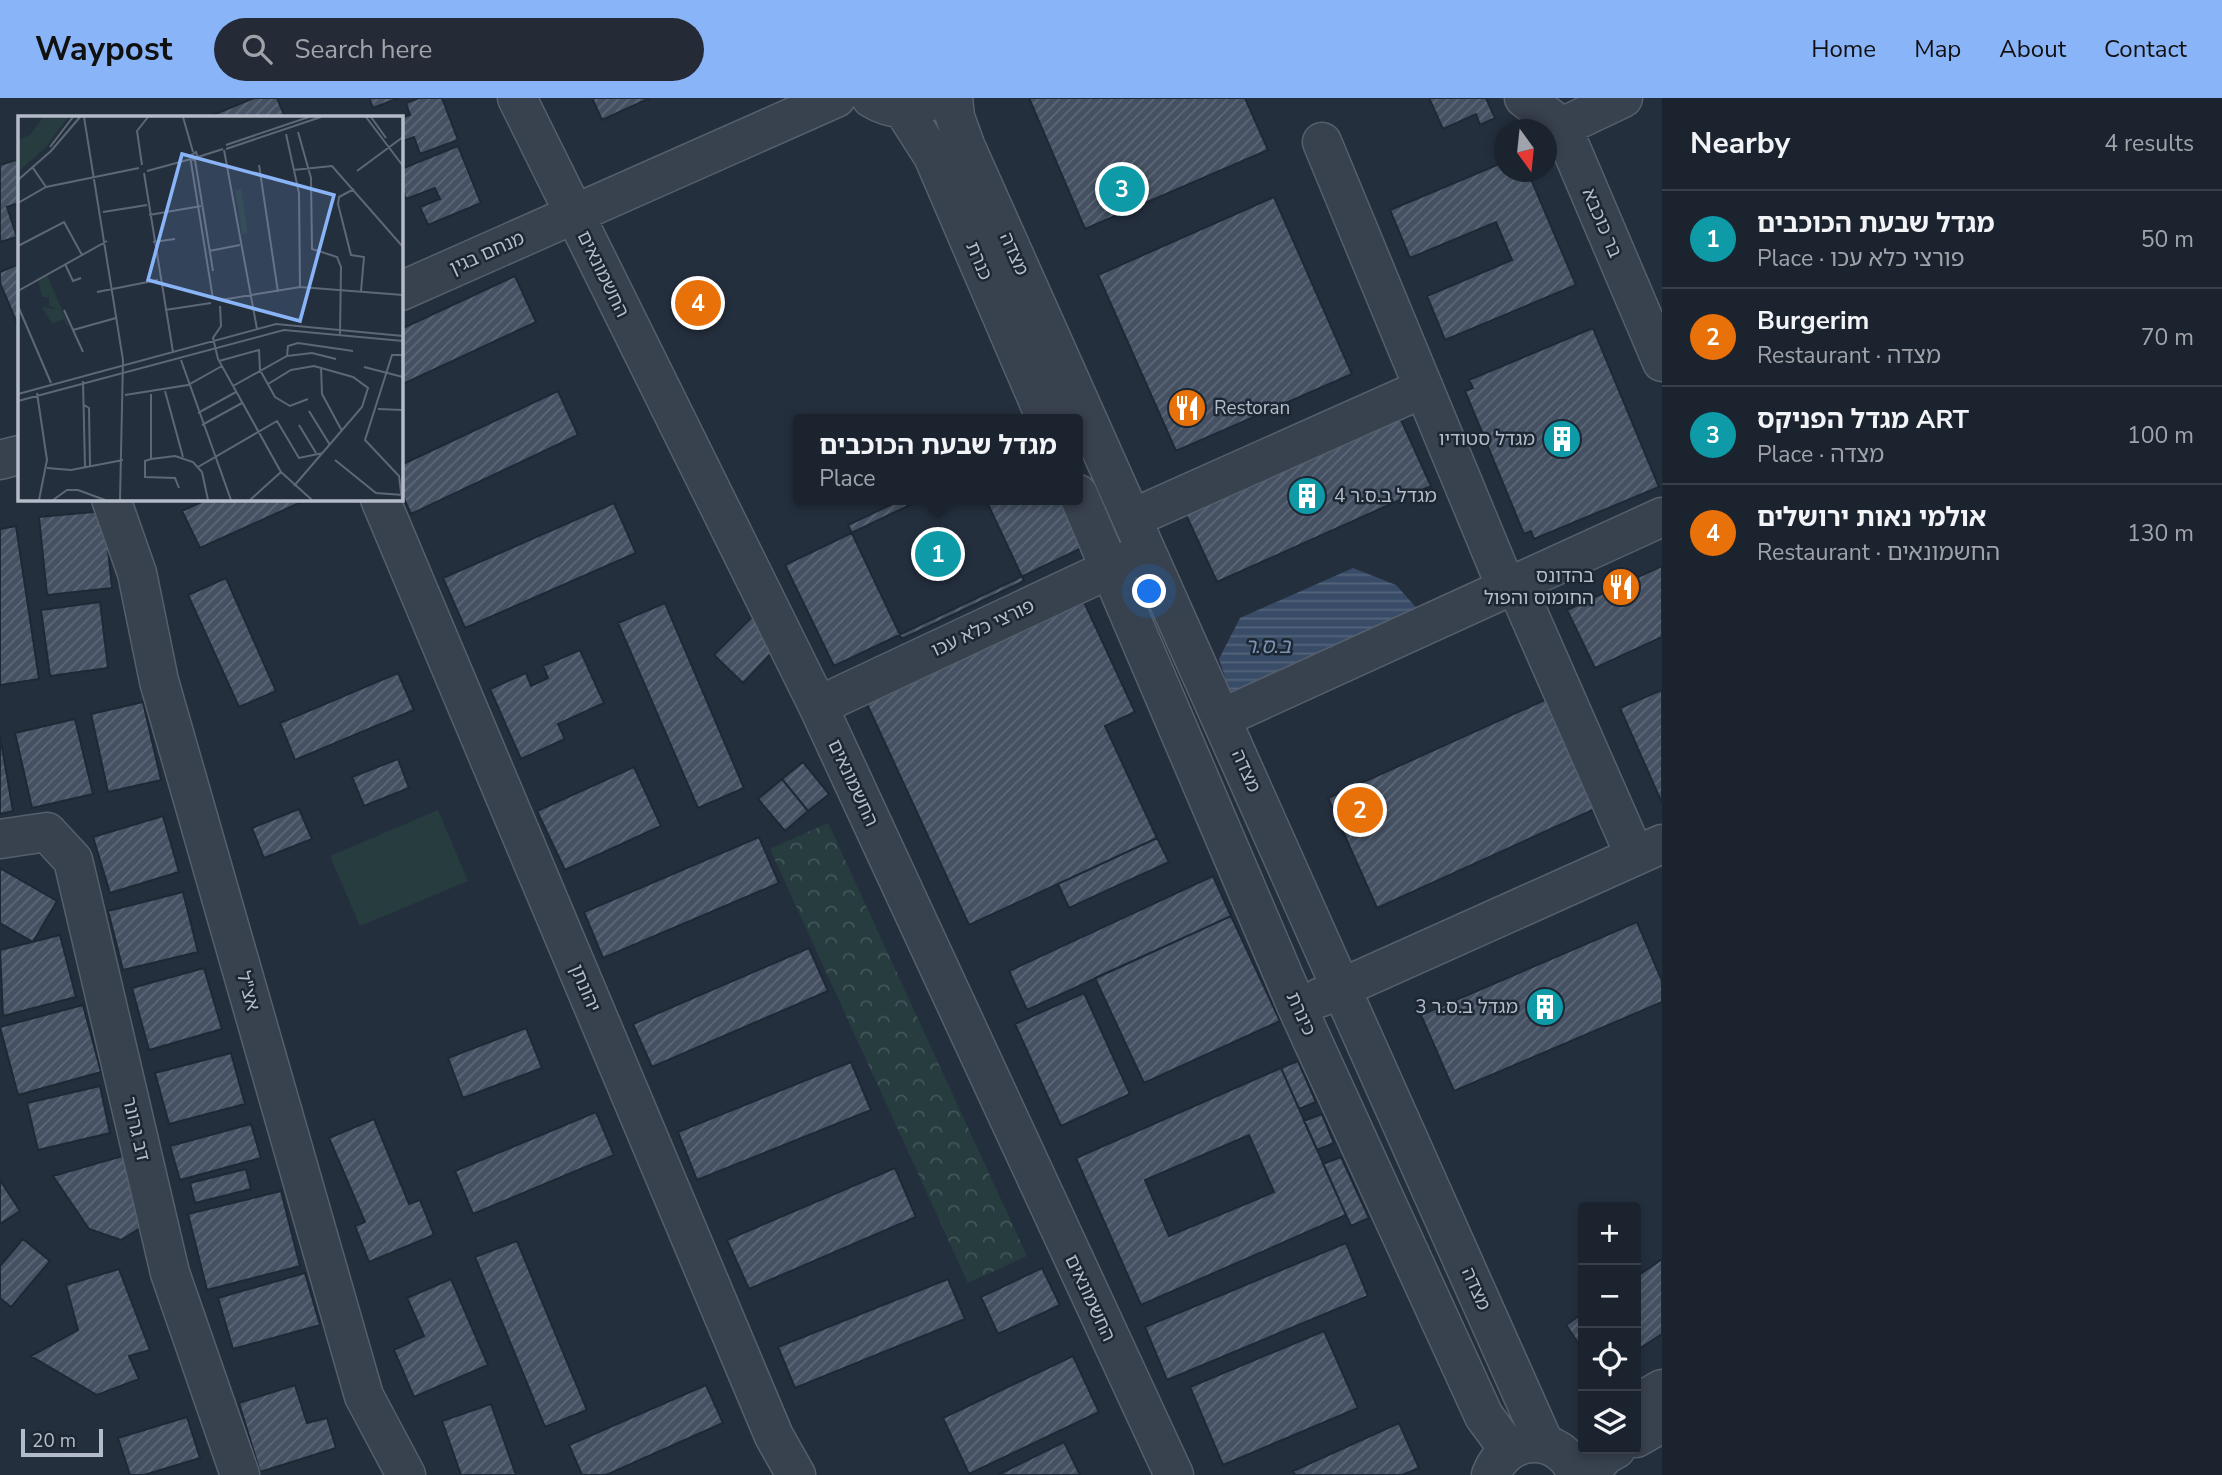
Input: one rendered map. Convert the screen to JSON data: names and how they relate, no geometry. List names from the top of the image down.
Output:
{
  "streets": {
    "street": [
      "בר כוכבא",
      "מנחם בגין",
      "מצדה",
      "כנרת",
      "החשמונאים",
      "פורצי כלא עכו",
      "יהונתן",
      "אצ\"ל",
      "כינרת",
      "דב גרונר"
    ]
  },
  "crossings": [
    ["מנחם בגין", "החשמונאים"],
    ["מצדה", "פורצי כלא עכו"],
    ["מצדה", "כינרת"],
    ["החשמונאים", "פורצי כלא עכו"],
    ["פורצי כלא עכו", "כינרת"]
  ],
  "water": ["ב.ס.ר"],
  "places": {
    "restaurant": ["Restoran", "בהדונס החומוס והפול"],
    "building": ["מגדל סטודיו", "מגדל ב.ס.ר 4", "מגדל ב.ס.ר 3"]
  },
  "scale_bar": "20 m",
  "north": "bottom",
  "page": {
    "header": "Waypost",
    "search": "Search here",
    "nav": [
      "Home",
      "Map",
      "About",
      "Contact"
    ],
    "heading": ["Nearby", "4 results"],
    "pins": [
      "3",
      "4",
      "1",
      "2"
    ],
    "list": [
      {
        "mark": "1",
        "name": "מגדל שבעת הכוכבים",
        "note": "Place · פורצי כלא עכו",
        "value": "50 m"
      },
      {
        "mark": "2",
        "name": "Burgerim",
        "note": "Restaurant · מצדה",
        "value": "70 m"
      },
      {
        "mark": "3",
        "name": "מגדל הפניקס ART",
        "note": "Place · מצדה",
        "value": "100 m"
      },
      {
        "mark": "4",
        "name": "אולמי נאות ירושלים",
        "note": "Restaurant · החשמונאים",
        "value": "130 m"
      }
    ],
    "popup": ["מגדל שבעת הכוכבים", "Place"],
    "map_buttons": ["+", "−"],
    "scale": "20 m"
  }
}
